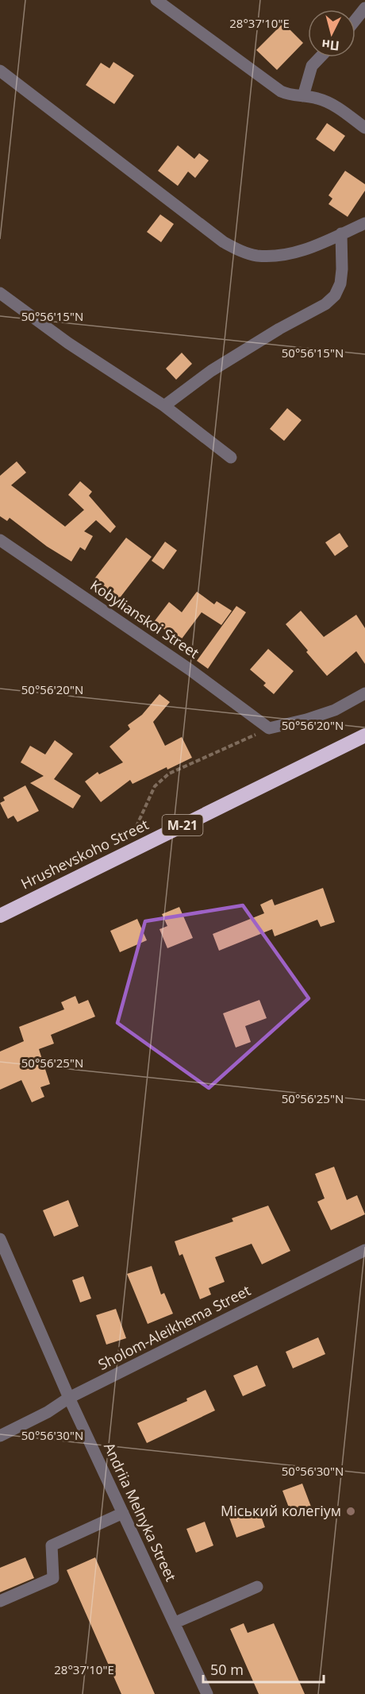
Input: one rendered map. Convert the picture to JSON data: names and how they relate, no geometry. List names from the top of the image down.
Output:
{
  "streets": {
    "highway": ["М-21", "Hrushevskoho Street"],
    "street": ["Kobylianskoi Street", "Sholom-Aleikhema Street", "Andriia Melnyka Street"]
  },
  "crossings": [
    ["Sholom-Aleikhema Street", "Andriia Melnyka Street"]
  ],
  "places": ["Міський колегіум"],
  "scale_bar": "50 m",
  "north": "bottom",
  "coordinates": [
    "28°37'10\"E",
    "50°56'15\"N",
    "50°56'20\"N",
    "50°56'25\"N",
    "50°56'30\"N"
  ]
}
